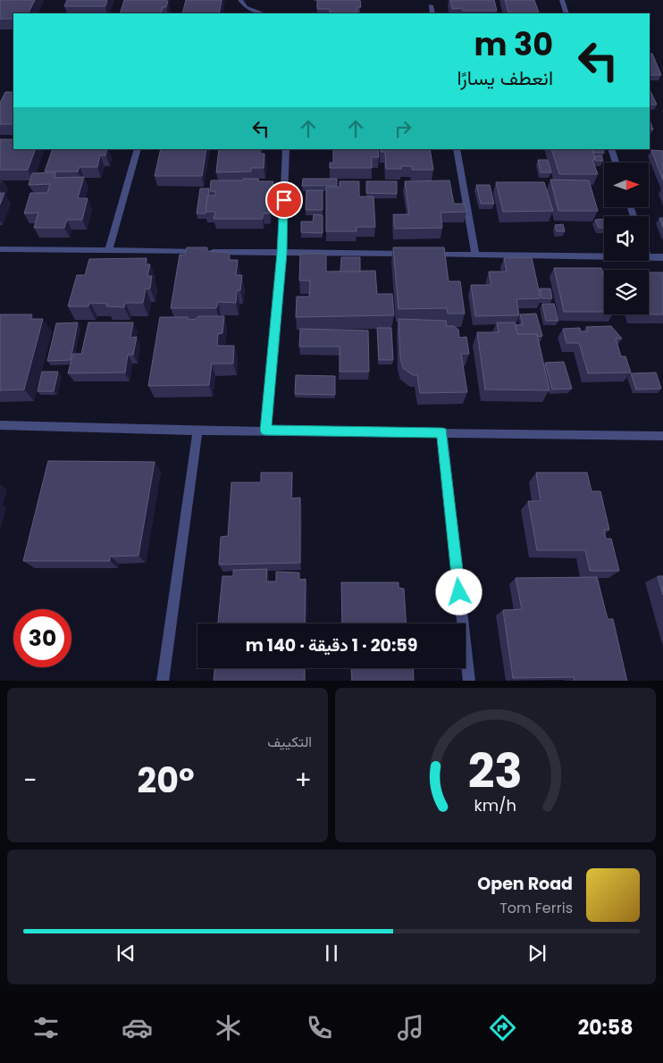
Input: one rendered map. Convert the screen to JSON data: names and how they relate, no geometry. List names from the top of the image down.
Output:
{
  "north": "right",
  "page": {
    "turn": ["30 m", "انعطف يسارًا"],
    "limit": "30",
    "trip": "20:59 · 1 دقيقة · 140 m",
    "tile": "التكييف",
    "heat": ["−", "20°", "+"],
    "song": ["Open Road", "Tom Ferris"],
    "tabs": "20:58",
    "gauge": ["23", "km/h"]
  }
}
